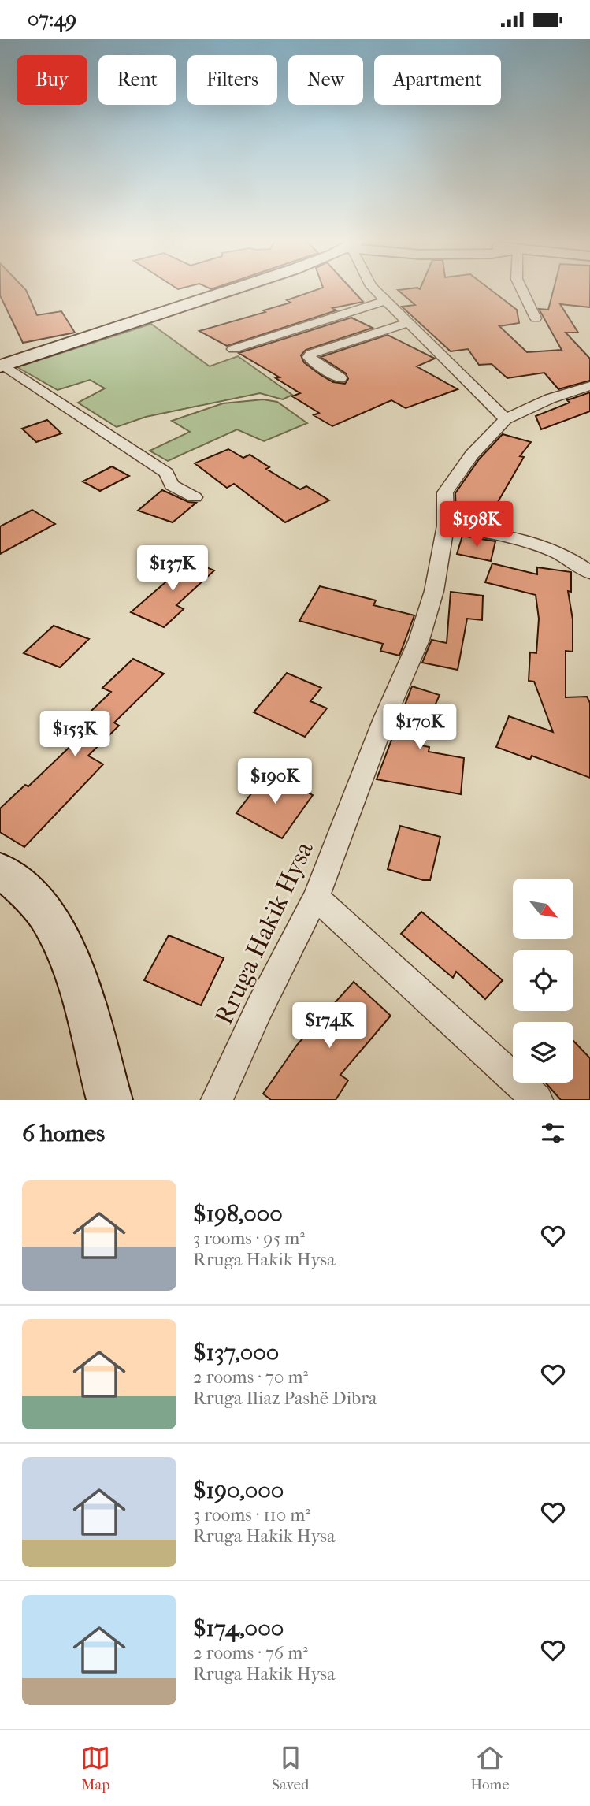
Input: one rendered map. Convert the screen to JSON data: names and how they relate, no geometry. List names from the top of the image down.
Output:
{
  "streets": {
    "street": ["Rruga Hakik Hysa"]
  },
  "north": "bottom right",
  "page": {
    "status": "07:49",
    "chip": [
      "Buy",
      "Rent",
      "Filters",
      "New",
      "Apartment"
    ],
    "price": [
      "$198K",
      "$137K",
      "$170K",
      "$153K",
      "$190K",
      "$174K"
    ],
    "heading": "6 homes",
    "list": [
      {
        "name": "$198,000",
        "note": "3 rooms · 95 m² · Rruga Hakik Hysa"
      },
      {
        "name": "$137,000",
        "note": "2 rooms · 70 m² · Rruga Iliaz Pashë Dibra"
      },
      {
        "name": "$190,000",
        "note": "3 rooms · 110 m² · Rruga Hakik Hysa"
      },
      {
        "name": "$174,000",
        "note": "2 rooms · 76 m² · Rruga Hakik Hysa"
      }
    ],
    "tabs": ["Map", "Saved", "Home"]
  }
}
